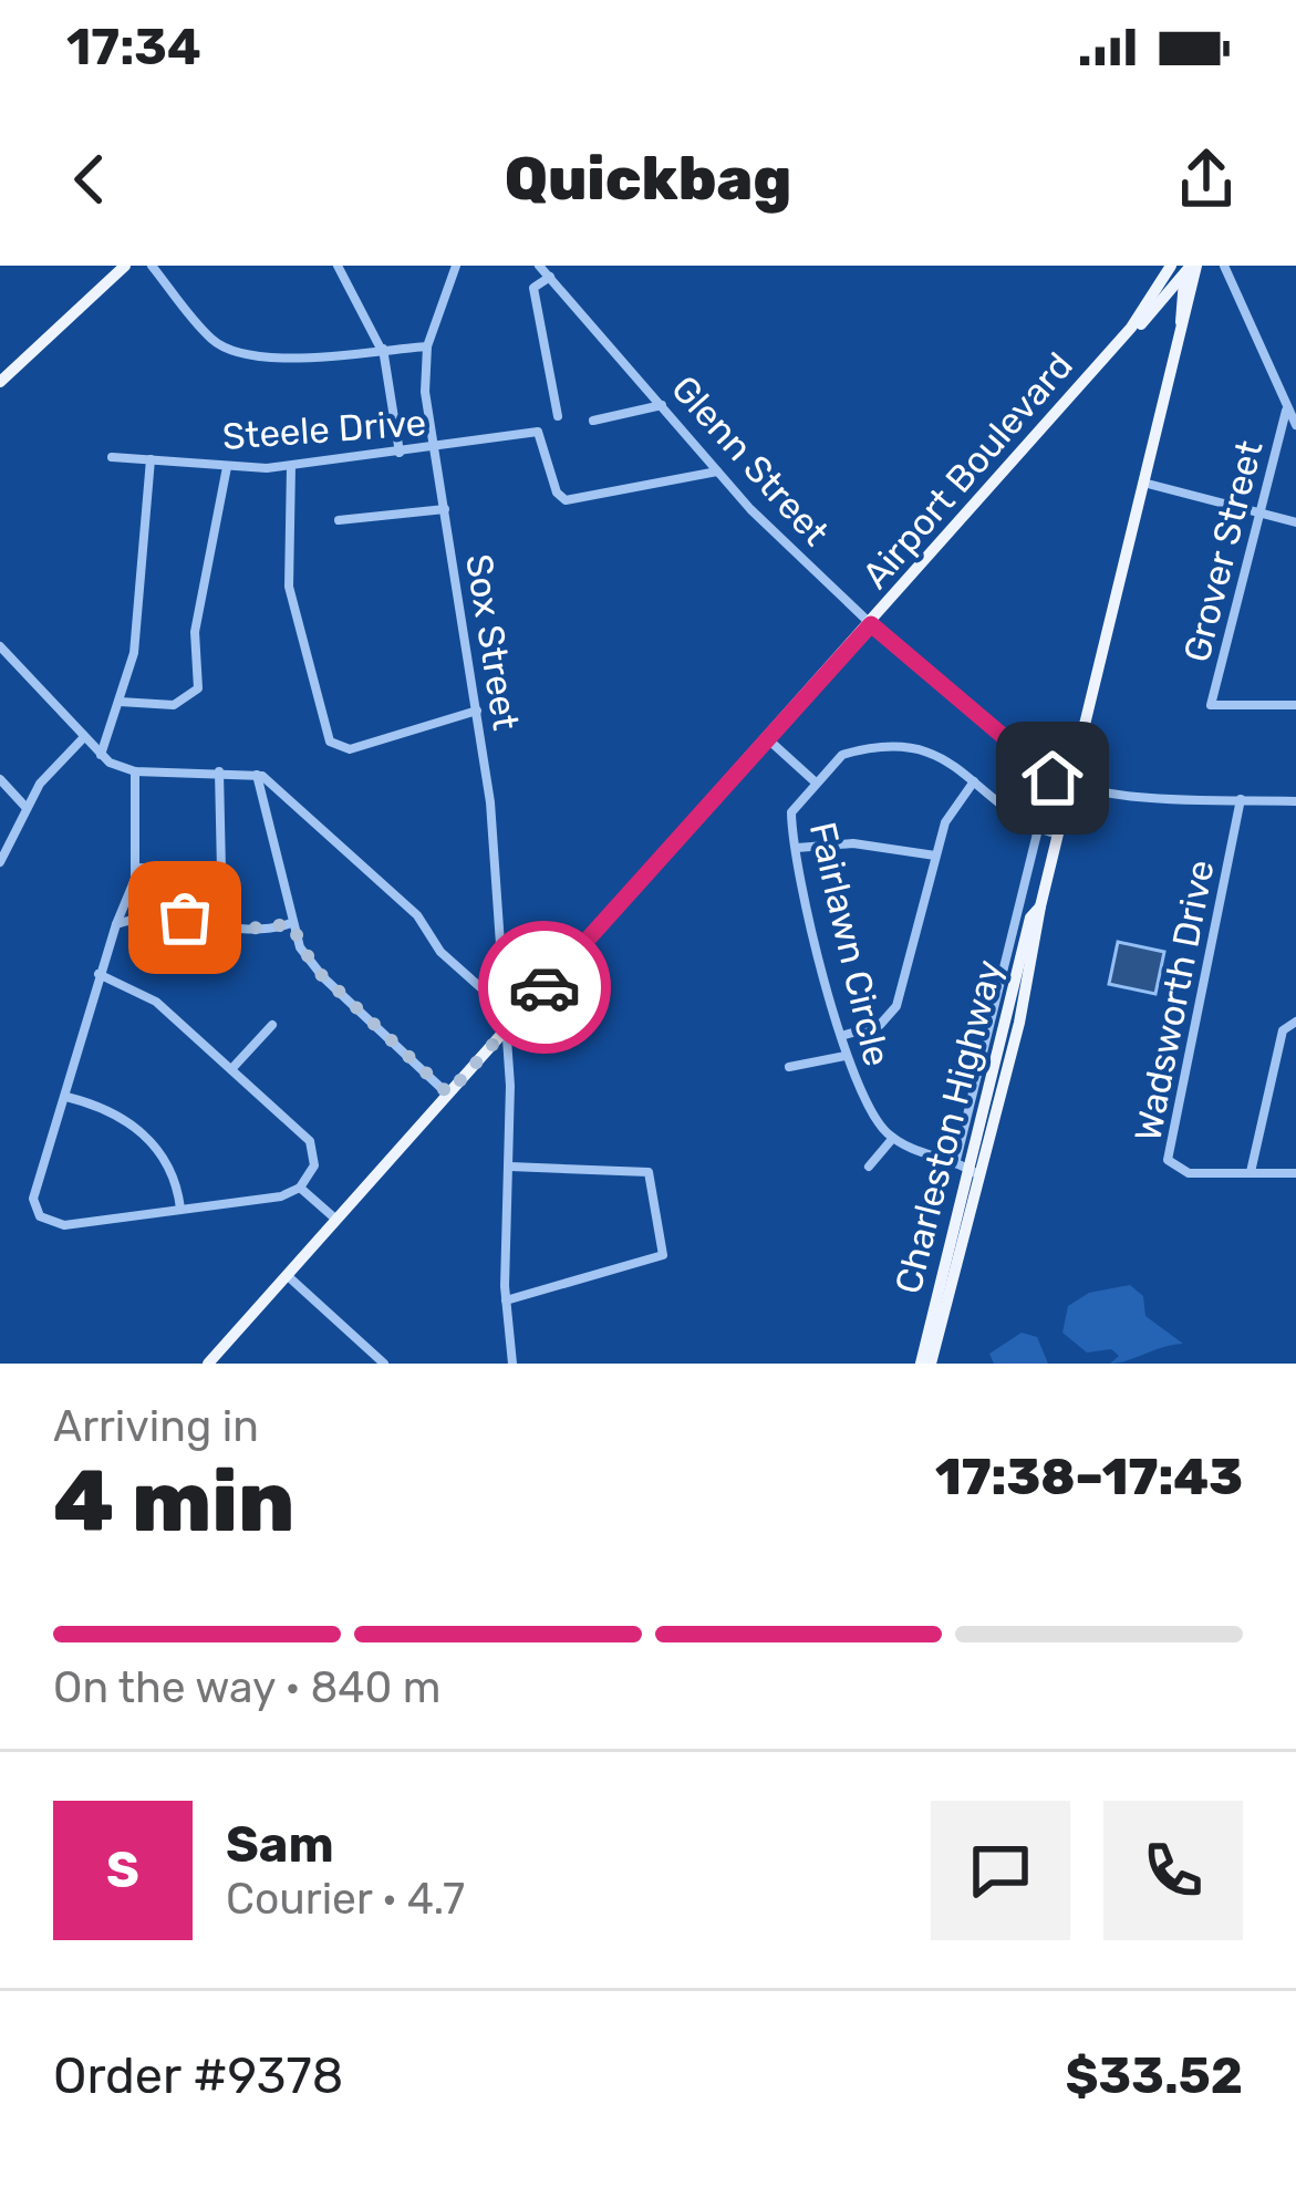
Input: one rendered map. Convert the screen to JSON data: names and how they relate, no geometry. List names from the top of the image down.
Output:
{
  "streets": {
    "main road": ["Airport Boulevard", "Charleston Highway"],
    "street": [
      "Steele Drive",
      "Glenn Street",
      "Grover Street",
      "Sox Street",
      "Fairlawn Circle",
      "Wadsworth Drive"
    ]
  },
  "crossings": [
    ["Steele Drive", "Glenn Street"],
    ["Steele Drive", "Sox Street"],
    ["Glenn Street", "Airport Boulevard"],
    ["Glenn Street", "Charleston Highway"],
    ["Airport Boulevard", "Sox Street"],
    ["Airport Boulevard", "Charleston Highway"],
    ["Fairlawn Circle", "Charleston Highway"]
  ],
  "page": {
    "status": "17:34",
    "header": "Quickbag",
    "heading": ["4 min", "Arriving in", "17:38–17:43"],
    "panel": [
      "Sam",
      "Courier · 4.7",
      "Order #9378",
      "$33.52"
    ],
    "bar": "On the way · 840 m",
    "round": "S"
  }
}
